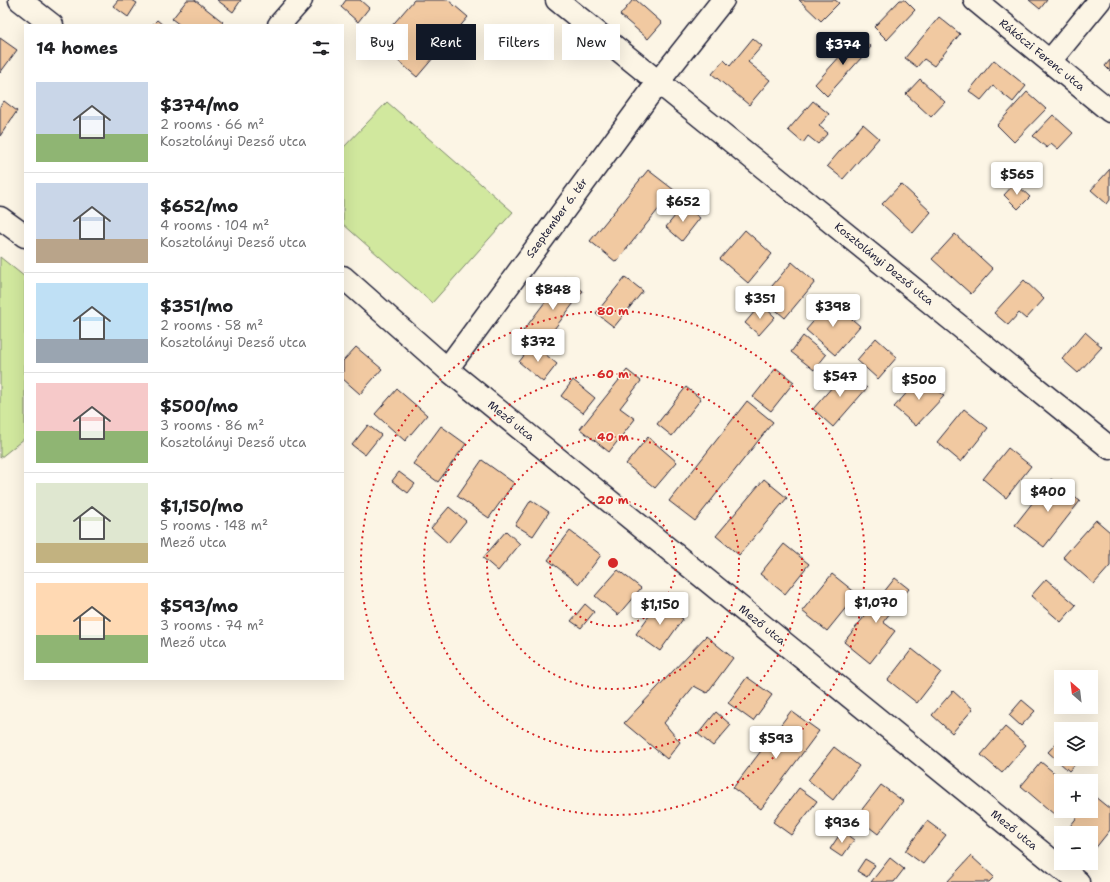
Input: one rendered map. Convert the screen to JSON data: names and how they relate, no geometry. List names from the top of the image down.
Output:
{
  "streets": {
    "street": [
      "Rákóczi Ferenc utca",
      "Szeptember 6. tér",
      "Kosztolányi Dezső utca",
      "Mező utca"
    ]
  },
  "crossings": [
    ["Szeptember 6. tér", "Kosztolányi Dezső utca"],
    ["Szeptember 6. tér", "Mező utca"]
  ],
  "north": "top left",
  "page": {
    "chip": [
      "Buy",
      "Rent",
      "Filters",
      "New"
    ],
    "heading": "14 homes",
    "price": [
      "$374",
      "$565",
      "$652",
      "$848",
      "$351",
      "$398",
      "$372",
      "$547",
      "$500",
      "$400",
      "$1,070",
      "$1,150",
      "$593",
      "$936"
    ],
    "list": [
      {
        "name": "$374/mo",
        "note": "2 rooms · 66 m² · Kosztolányi Dezső utca"
      },
      {
        "name": "$652/mo",
        "note": "4 rooms · 104 m² · Kosztolányi Dezső utca"
      },
      {
        "name": "$351/mo",
        "note": "2 rooms · 58 m² · Kosztolányi Dezső utca"
      },
      {
        "name": "$500/mo",
        "note": "3 rooms · 86 m² · Kosztolányi Dezső utca"
      },
      {
        "name": "$1,150/mo",
        "note": "5 rooms · 148 m² · Mező utca"
      },
      {
        "name": "$593/mo",
        "note": "3 rooms · 74 m² · Mező utca"
      }
    ],
    "map_buttons": ["+", "−"]
  },
  "rings": [
    "80 m",
    "60 m",
    "40 m",
    "20 m"
  ]
}
